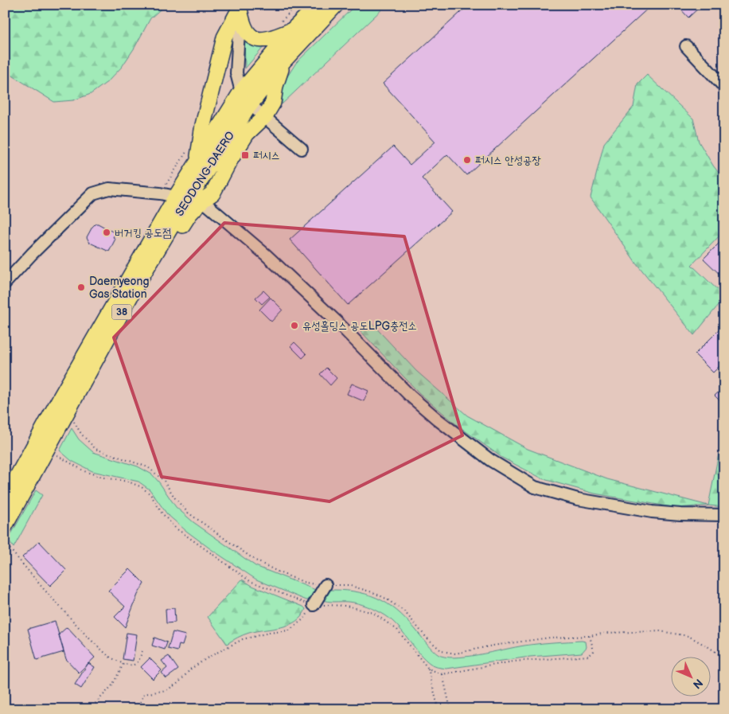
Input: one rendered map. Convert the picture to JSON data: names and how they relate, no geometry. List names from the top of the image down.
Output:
{
  "streets": {
    "main road": ["SEODONG-DAERO", "38"]
  },
  "places": {
    "transit": ["퍼시스"],
    "other": [
      "퍼시스 안성공장",
      "버거킹 공도점",
      "Daemyeong Gas Station",
      "유성홀딩스 공도LPG충전소"
    ]
  },
  "north": "bottom right"
}
